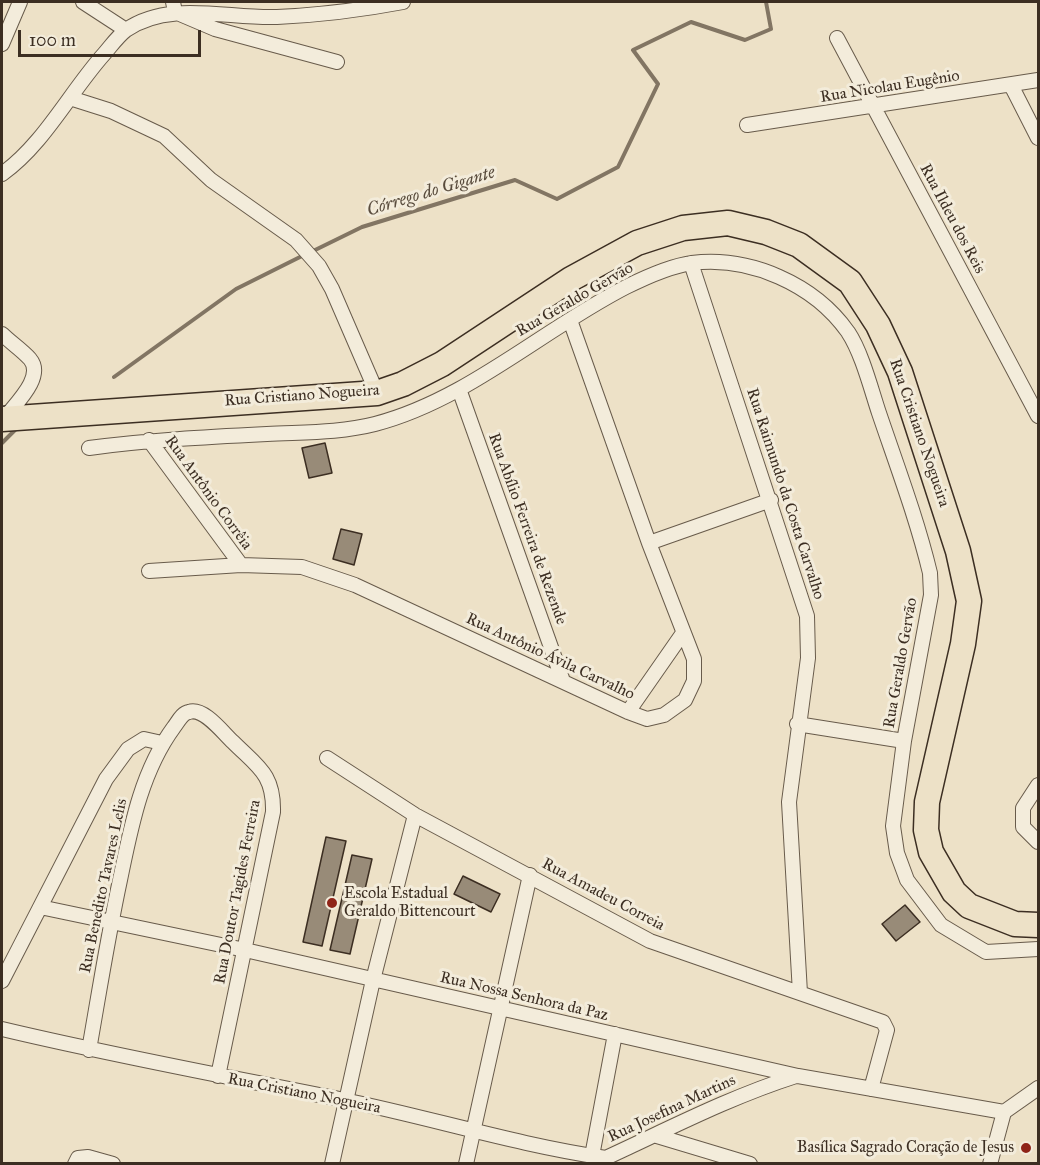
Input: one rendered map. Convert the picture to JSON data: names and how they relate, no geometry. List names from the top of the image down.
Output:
{
  "streets": {
    "highway": ["Rua Cristiano Nogueira"],
    "street": [
      "Rua Nicolau Eugênio",
      "Rua Ildeu dos Reis",
      "Rua Geraldo Gervão",
      "Rua Antônio Corrêia",
      "Rua Raimundo da Costa Carvalho",
      "Rua Abílio Ferreira de Rezende",
      "Rua Antônio Ávila Carvalho",
      "Rua Benedito Tavares Lelis",
      "Rua Doutor Tagides Ferreira",
      "Rua Amadeu Correia",
      "Rua Nossa Senhora da Paz",
      "Rua Josefina Martins"
    ]
  },
  "crossings": [
    ["Rua Nicolau Eugênio", "Rua Ildeu dos Reis"],
    ["Rua Geraldo Gervão", "Rua Antônio Corrêia"],
    ["Rua Geraldo Gervão", "Rua Raimundo da Costa Carvalho"],
    ["Rua Geraldo Gervão", "Rua Abílio Ferreira de Rezende"],
    ["Rua Geraldo Gervão", "Rua Antônio Ávila Carvalho"],
    ["Rua Cristiano Nogueira", "Rua Benedito Tavares Lelis"],
    ["Rua Cristiano Nogueira", "Rua Doutor Tagides Ferreira"],
    ["Rua Cristiano Nogueira", "Rua Josefina Martins"],
    ["Rua Antônio Corrêia", "Rua Antônio Ávila Carvalho"],
    ["Rua Raimundo da Costa Carvalho", "Rua Amadeu Correia"],
    ["Rua Abílio Ferreira de Rezende", "Rua Antônio Ávila Carvalho"],
    ["Rua Benedito Tavares Lelis", "Rua Doutor Tagides Ferreira"],
    ["Rua Benedito Tavares Lelis", "Rua Nossa Senhora da Paz"],
    ["Rua Doutor Tagides Ferreira", "Rua Nossa Senhora da Paz"],
    ["Rua Amadeu Correia", "Rua Nossa Senhora da Paz"],
    ["Rua Nossa Senhora da Paz", "Rua Josefina Martins"]
  ],
  "water": ["Córrego do Gigante"],
  "places": ["Escola Estadual Geraldo Bittencourt", "Basílica Sagrado Coração de Jesus"],
  "scale_bar": "100 m"
}
